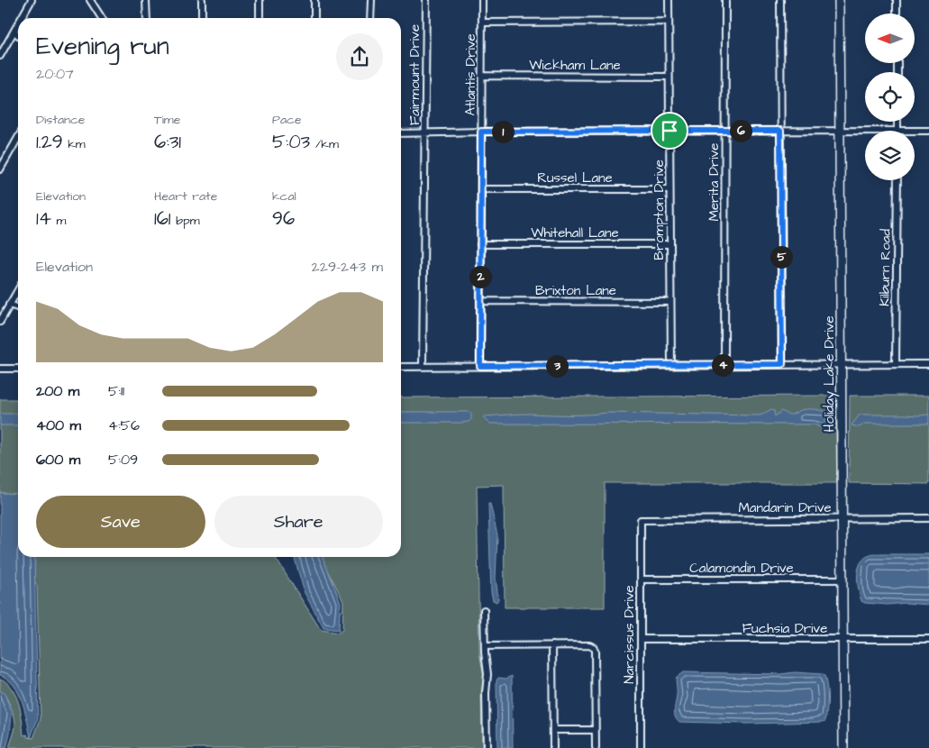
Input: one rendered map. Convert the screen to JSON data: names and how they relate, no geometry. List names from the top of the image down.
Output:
{
  "streets": {
    "street": [
      "Wickham Lane",
      "Fairmount Drive",
      "Atlantis Drive",
      "Russel Lane",
      "Merita Drive",
      "Brompton Drive",
      "Whitehall Lane",
      "Kilburn Road",
      "Brixton Lane",
      "Holiday Lake Drive",
      "Mandarin Drive",
      "Calamondin Drive",
      "Fuchsia Drive",
      "Narcissus Drive"
    ]
  },
  "crossings": [
    ["Wickham Lane", "Atlantis Drive"],
    ["Wickham Lane", "Brompton Drive"],
    ["Atlantis Drive", "Russel Lane"],
    ["Atlantis Drive", "Whitehall Lane"],
    ["Atlantis Drive", "Brixton Lane"],
    ["Russel Lane", "Brompton Drive"],
    ["Brompton Drive", "Whitehall Lane"],
    ["Brompton Drive", "Brixton Lane"],
    ["Holiday Lake Drive", "Mandarin Drive"],
    ["Holiday Lake Drive", "Calamondin Drive"],
    ["Holiday Lake Drive", "Fuchsia Drive"],
    ["Mandarin Drive", "Narcissus Drive"],
    ["Calamondin Drive", "Narcissus Drive"],
    ["Fuchsia Drive", "Narcissus Drive"]
  ],
  "north": "left",
  "page": {
    "heading": ["Evening run", "20:07"],
    "stats": [
      ["Distance", "1.29 km"],
      ["Time", "6:31"],
      ["Pace", "5:03 /km"],
      ["Elevation", "14 m"],
      ["Heart rate", "161 bpm"],
      ["kcal", "96"]
    ],
    "pins": [
      "6",
      "1",
      "5",
      "2",
      "4",
      "3"
    ],
    "chart": ["Elevation", "229–243 m"],
    "list": [
      {
        "name": "200 m",
        "note": "5:11"
      },
      {
        "name": "400 m",
        "note": "4:56"
      },
      {
        "name": "600 m",
        "note": "5:09"
      }
    ],
    "buttons": ["Save", "Share"]
  }
}
